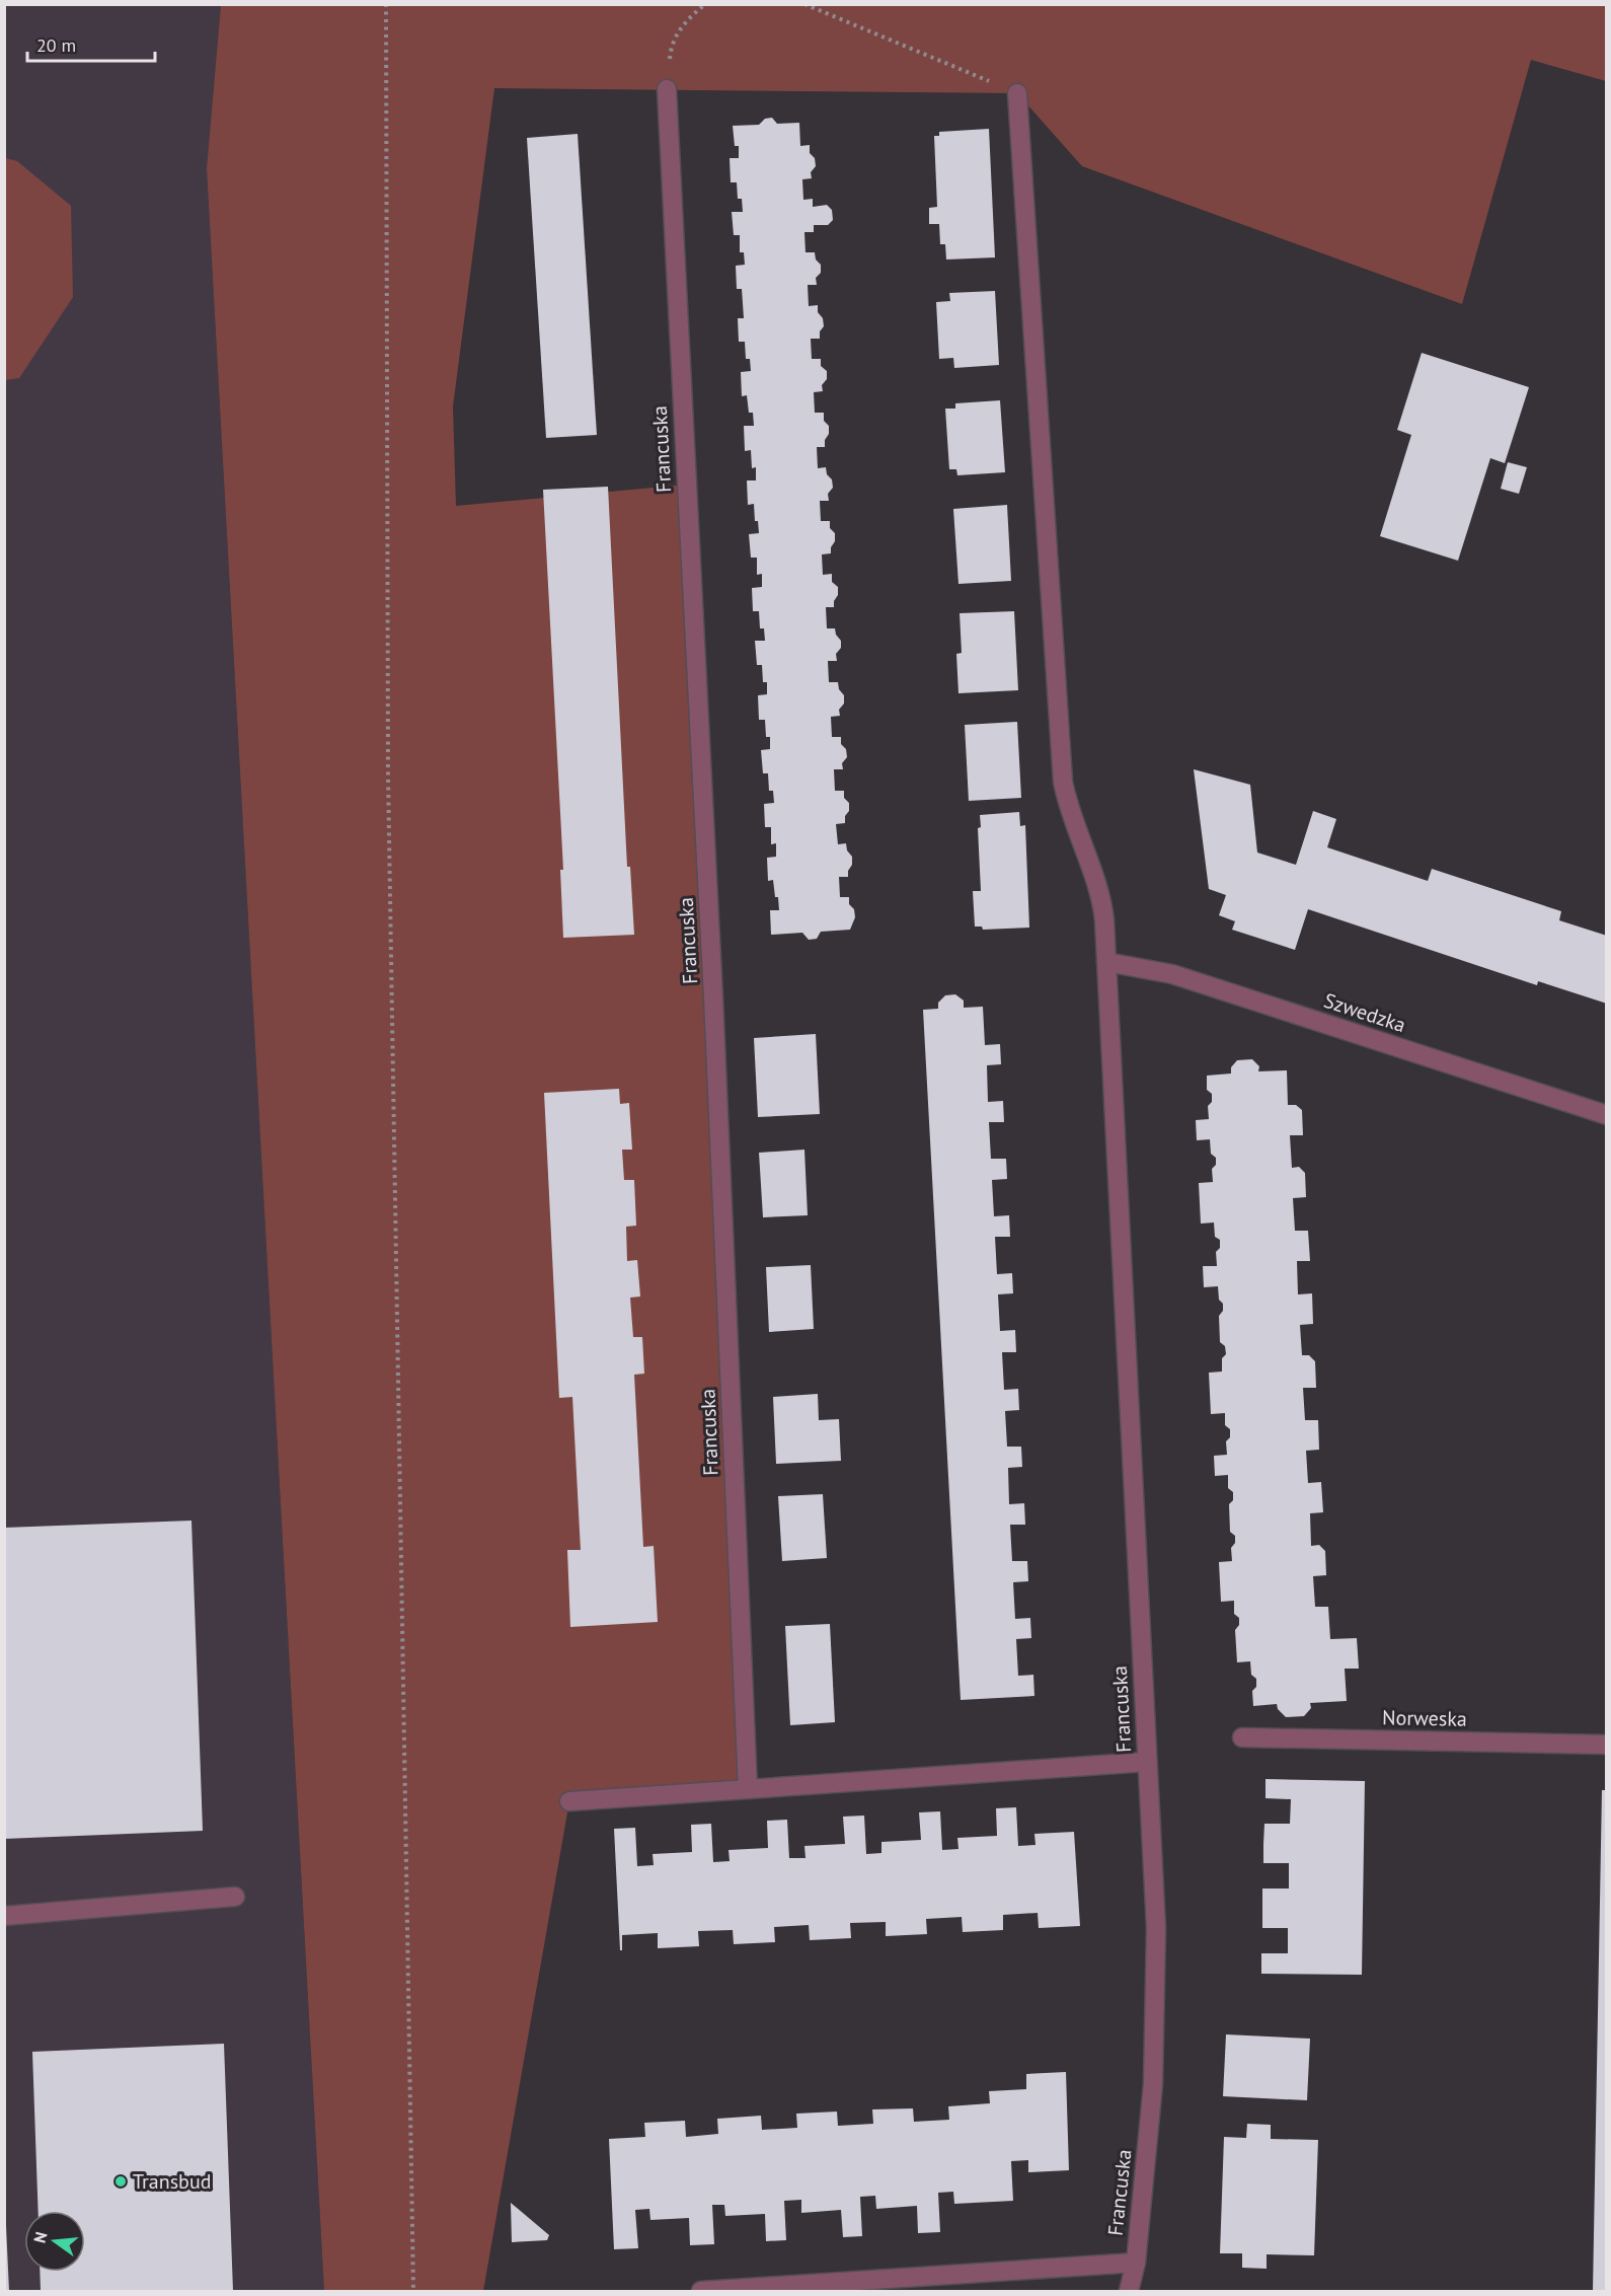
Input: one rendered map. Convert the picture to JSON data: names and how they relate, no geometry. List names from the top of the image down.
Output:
{
  "streets": {
    "street": ["Francuska", "Szwedzka", "Norweska"]
  },
  "crossings": [
    ["Francuska", "Szwedzka"]
  ],
  "places": ["Transbud"],
  "scale_bar": "20 m",
  "north": "left"
}
